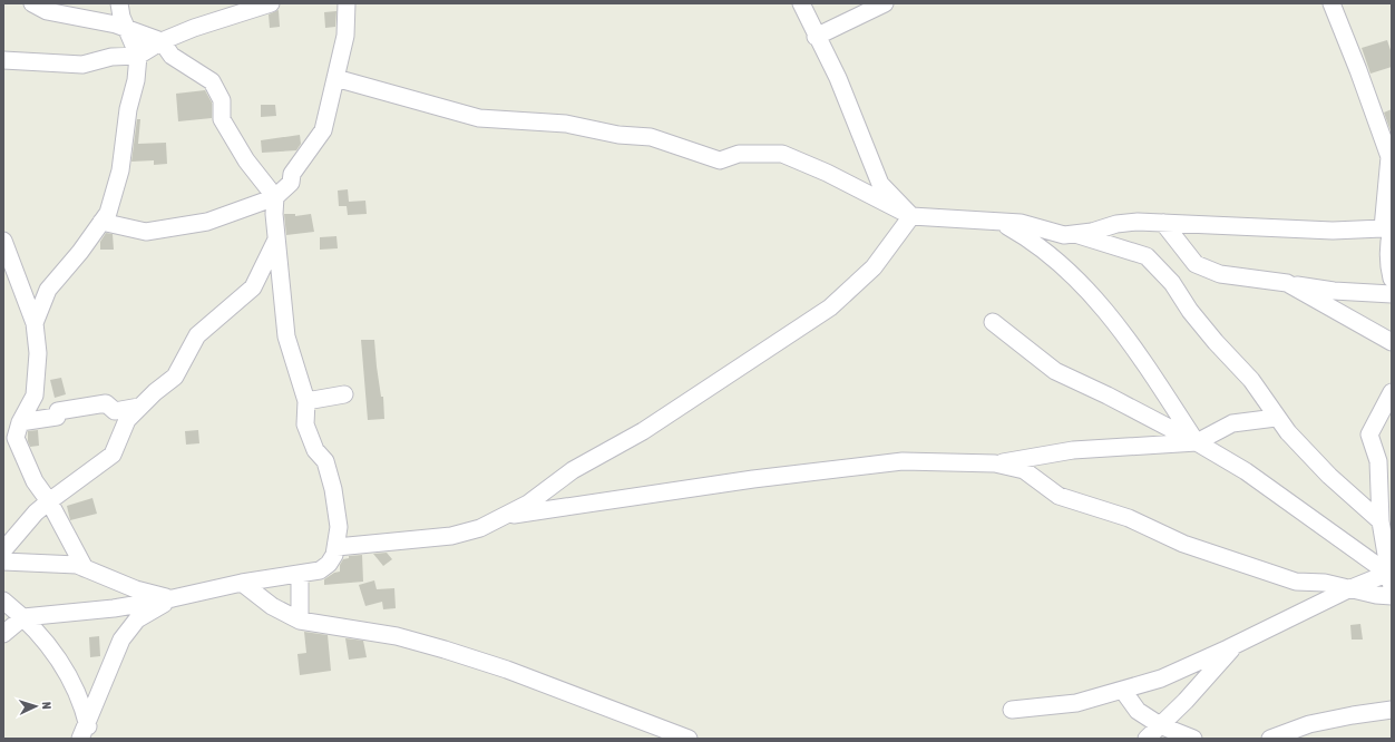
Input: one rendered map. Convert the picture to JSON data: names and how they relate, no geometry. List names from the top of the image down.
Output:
{
  "north": "right"
}
